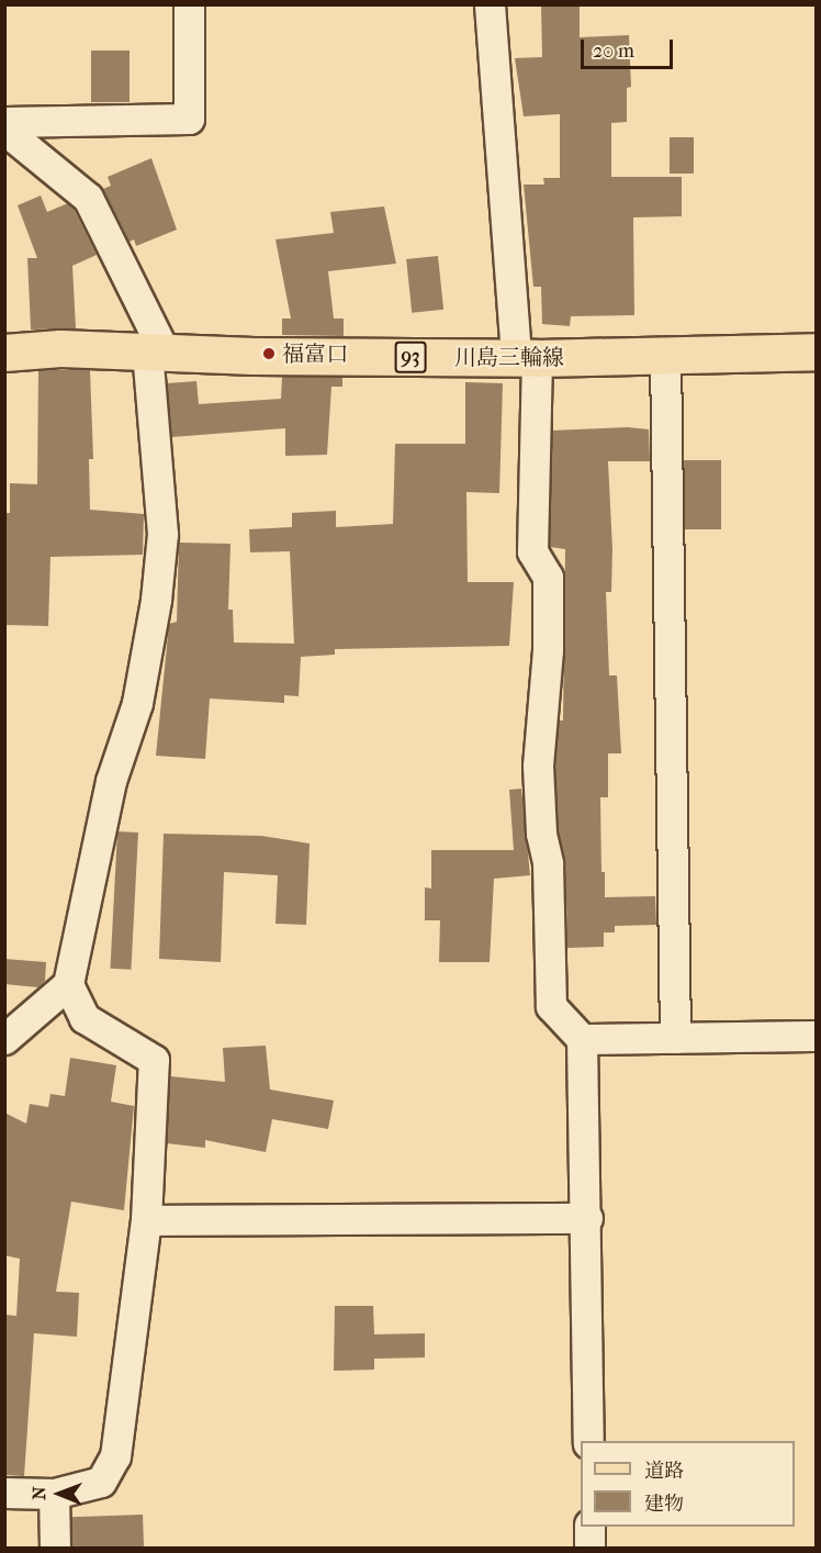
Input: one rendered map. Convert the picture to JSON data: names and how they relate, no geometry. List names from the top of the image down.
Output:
{
  "streets": {
    "main road": ["93", "川島三輪線"]
  },
  "places": ["福富口"],
  "legend": ["道路", "建物"],
  "scale_bar": "20 m",
  "north": "left"
}
